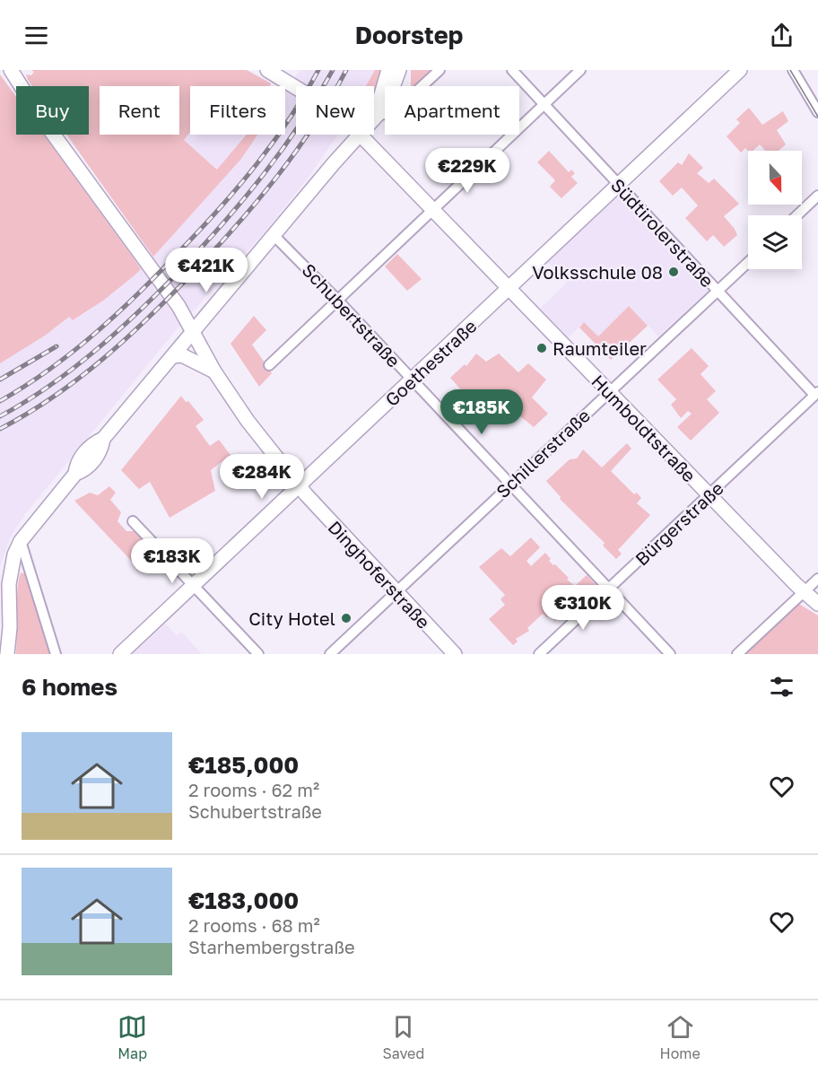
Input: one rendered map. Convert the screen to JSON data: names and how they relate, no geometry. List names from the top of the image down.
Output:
{
  "streets": {
    "main road": ["Goethestraße", "Humboldtstraße", "Dinghoferstraße"],
    "street": [
      "Südtirolerstraße",
      "Schubertstraße",
      "Schillerstraße",
      "Bürgerstraße"
    ]
  },
  "crossings": [
    ["Südtirolerstraße", "Goethestraße"],
    ["Südtirolerstraße", "Schillerstraße"],
    ["Südtirolerstraße", "Bürgerstraße"],
    ["Schubertstraße", "Goethestraße"],
    ["Schubertstraße", "Schillerstraße"],
    ["Schubertstraße", "Bürgerstraße"],
    ["Goethestraße", "Humboldtstraße"],
    ["Goethestraße", "Dinghoferstraße"],
    ["Humboldtstraße", "Schillerstraße"],
    ["Humboldtstraße", "Bürgerstraße"],
    ["Schillerstraße", "Dinghoferstraße"]
  ],
  "places": ["Volksschule 08", "Raumteiler", "City Hotel"],
  "north": "bottom",
  "page": {
    "header": "Doorstep",
    "chip": [
      "Buy",
      "Rent",
      "Filters",
      "New",
      "Apartment"
    ],
    "price": [
      "€229K",
      "€421K",
      "€185K",
      "€284K",
      "€183K",
      "€310K"
    ],
    "heading": "6 homes",
    "list": [
      {
        "name": "€185,000",
        "note": "2 rooms · 62 m² · Schubertstraße"
      },
      {
        "name": "€183,000",
        "note": "2 rooms · 68 m² · Starhembergstraße"
      }
    ],
    "tabs": ["Map", "Saved", "Home"]
  }
}
